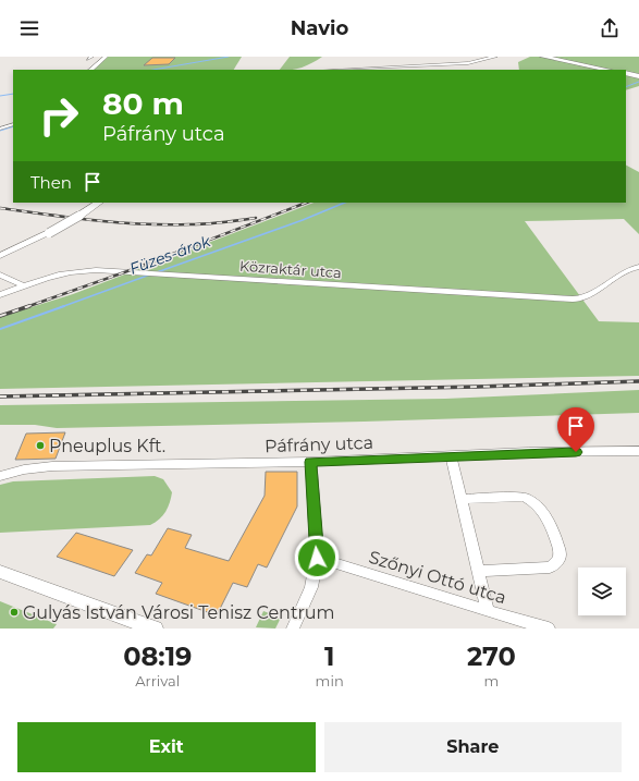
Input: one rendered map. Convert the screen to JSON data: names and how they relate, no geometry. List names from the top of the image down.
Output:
{
  "streets": {
    "street": ["Közraktár utca", "Páfrány utca", "Szőnyi Ottó utca"]
  },
  "water": ["Füzes-árok"],
  "places": ["Pneuplus Kft.", "Gulyás István Városi Tenisz Centrum"],
  "page": {
    "header": "Navio",
    "turn": ["80 m", "Páfrány utca"],
    "then": "Then",
    "eta": [
      "08:19",
      "Arrival",
      "1",
      "min",
      "270",
      "m"
    ],
    "buttons": ["Exit", "Share"]
  }
}
